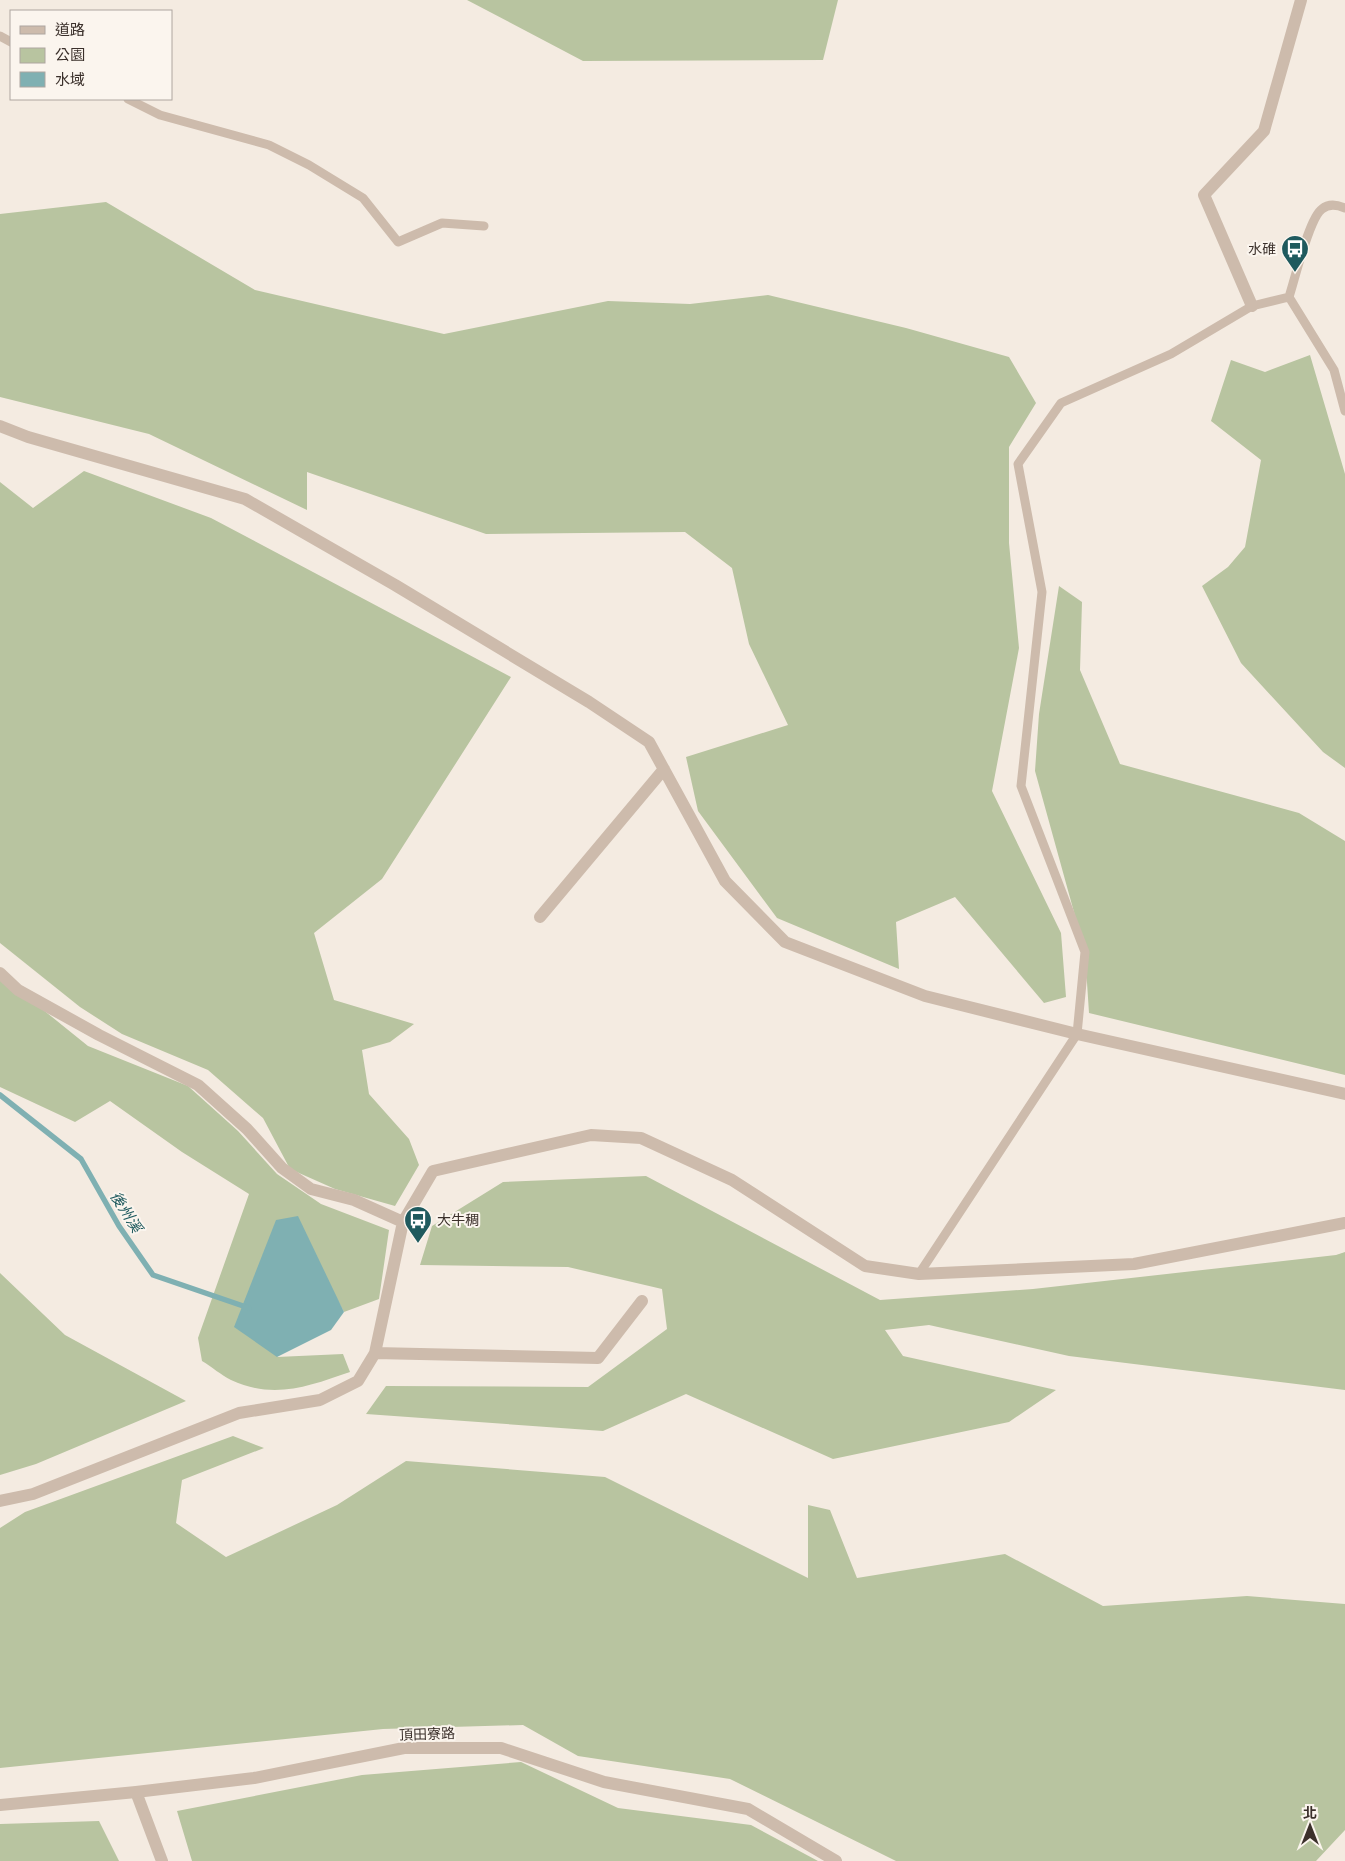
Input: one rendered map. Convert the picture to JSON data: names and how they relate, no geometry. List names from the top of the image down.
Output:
{
  "streets": {
    "street": ["頂田寮路"]
  },
  "water": ["後州溪"],
  "places": {
    "bus stop": ["水碓", "大牛稠"]
  },
  "legend": ["道路", "公園", "水域"],
  "north": "top"
}
